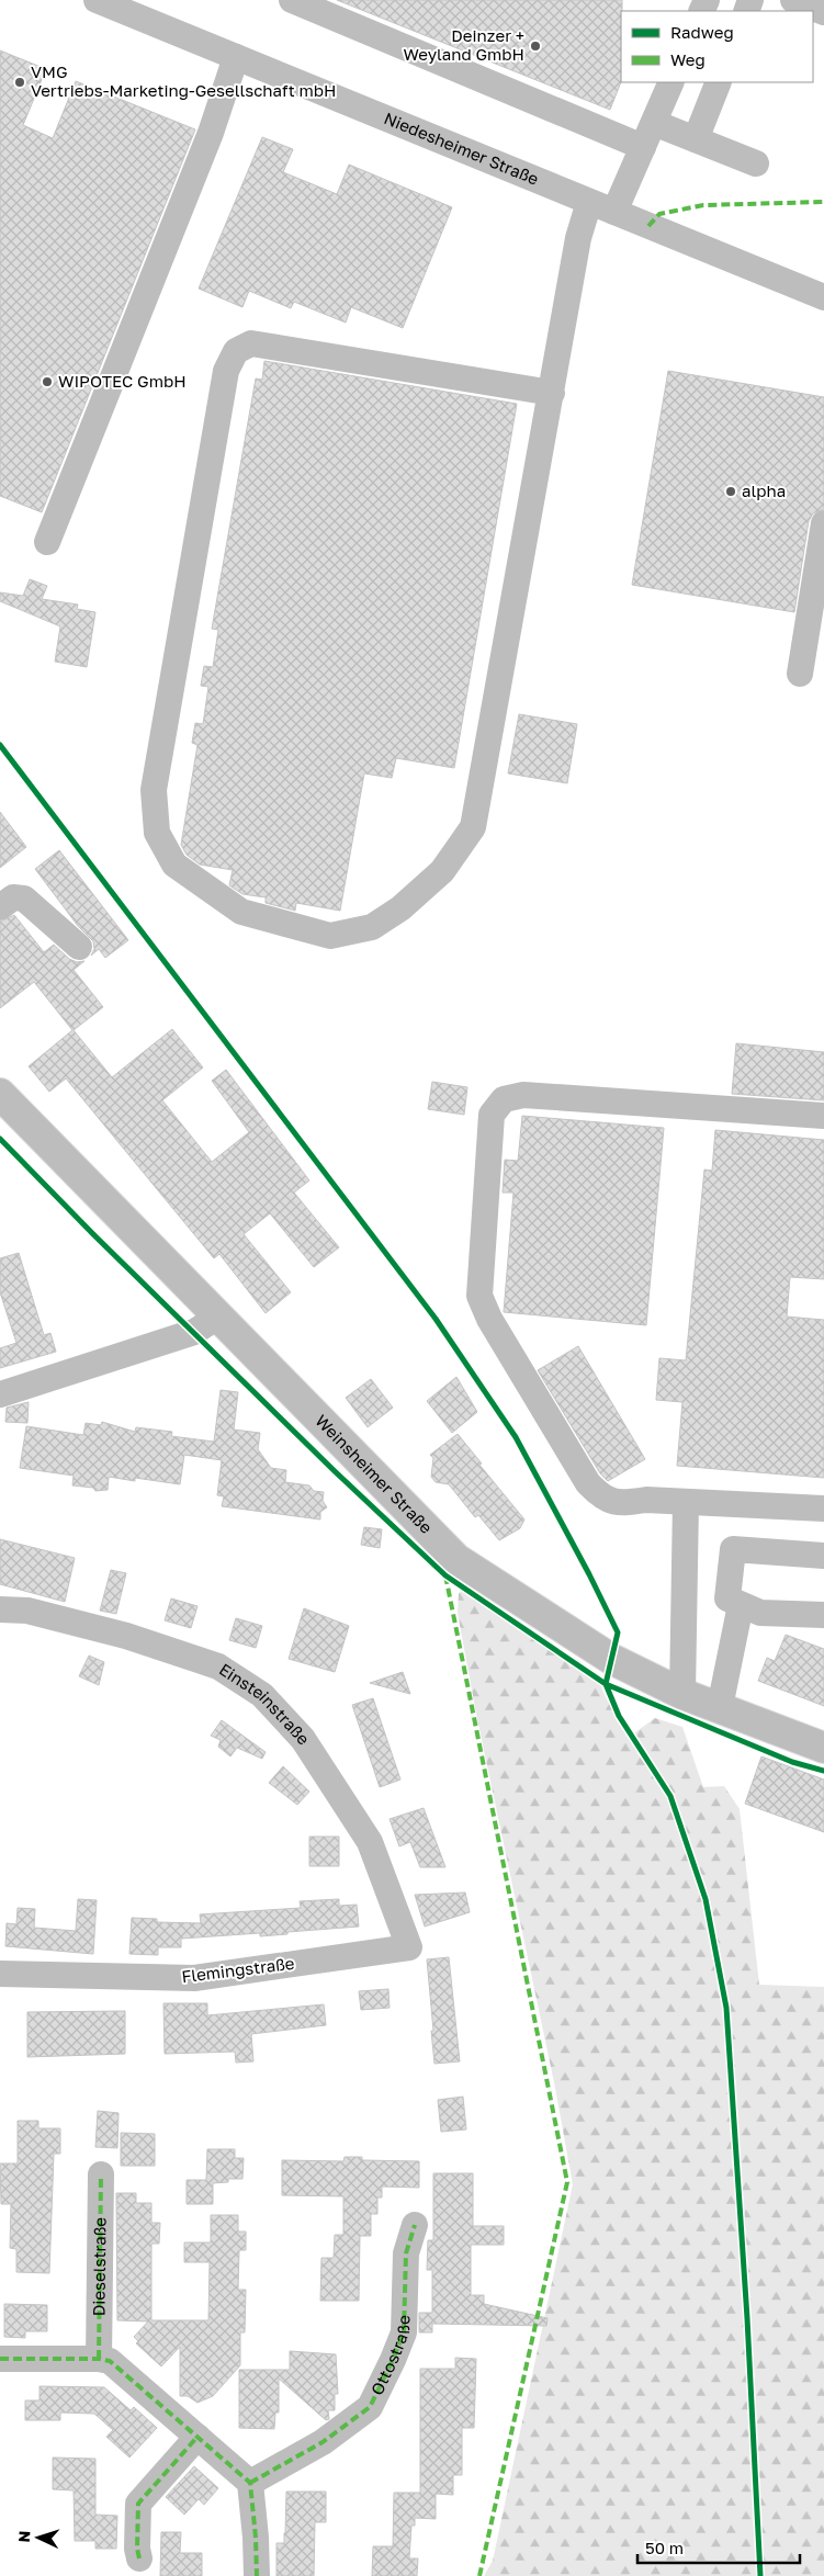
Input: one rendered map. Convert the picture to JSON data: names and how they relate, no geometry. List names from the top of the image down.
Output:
{
  "streets": {
    "main road": ["Weinsheimer Straße"],
    "street": [
      "Niedesheimer Straße",
      "Einsteinstraße",
      "Flemingstraße",
      "Dieselstraße",
      "Ottostraße"
    ]
  },
  "crossings": [
    ["Einsteinstraße", "Flemingstraße"]
  ],
  "places": [
    "Deinzer + Weyland GmbH",
    "VMG Vertriebs-Marketing-Gesellschaft mbH",
    "WIPOTEC GmbH",
    "alpha"
  ],
  "legend": ["Radweg", "Weg"],
  "scale_bar": "50 m",
  "north": "left"
}
